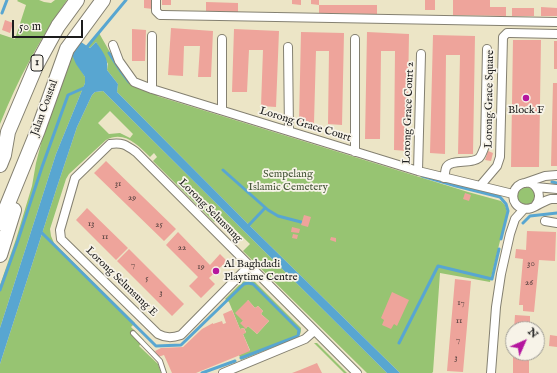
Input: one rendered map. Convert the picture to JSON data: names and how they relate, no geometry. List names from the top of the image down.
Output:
{
  "streets": {
    "highway": ["1", "Jalan Coastal"],
    "street": [
      "Lorong Grace Square",
      "Lorong Grace Court 2",
      "Lorong Grace Court",
      "Lorong Selunsung",
      "Lorong Selunsung E"
    ]
  },
  "crossings": [
    ["Lorong Grace Square", "Lorong Grace Court"],
    ["Lorong Grace Court 2", "Lorong Grace Court"],
    ["Lorong Selunsung", "Lorong Selunsung E"]
  ],
  "parks": ["Sempelang Islamic Cemetery"],
  "places": ["Block F", "Al Baghdadi Playtime Centre"],
  "house_numbers": [
    "31",
    "29",
    "13",
    "25",
    "11",
    "22",
    "30",
    "7",
    "19",
    "5",
    "26",
    "3",
    "17",
    "11",
    "7",
    "3"
  ],
  "scale_bar": "50 m",
  "north": "top right"
}
